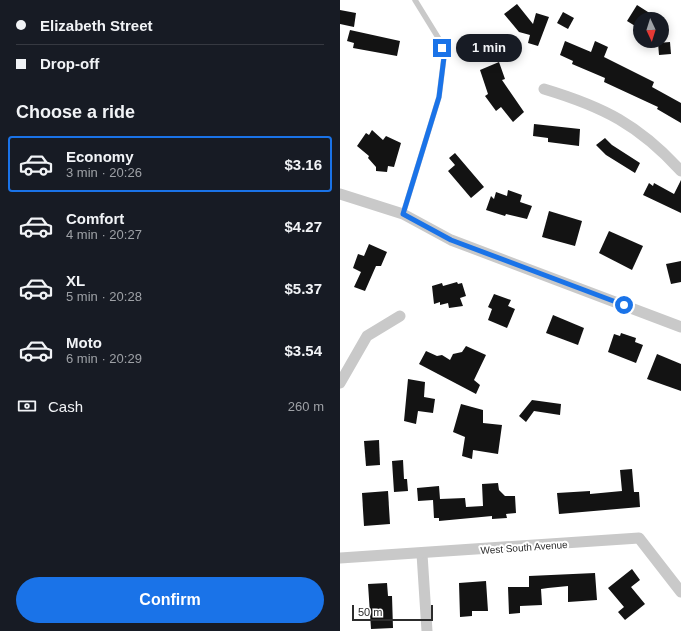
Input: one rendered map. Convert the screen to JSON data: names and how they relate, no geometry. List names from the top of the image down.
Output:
{
  "streets": {
    "street": ["West South Avenue"]
  },
  "scale_bar": "50 m",
  "north": "bottom",
  "page": {
    "banner": ["Elizabeth Street", "Drop-off"],
    "bubble": "1 min",
    "heading": "Choose a ride",
    "list": [
      {
        "name": "Economy",
        "note": "3 min · 20:26",
        "value": "$3.16"
      },
      {
        "name": "Comfort",
        "note": "4 min · 20:27",
        "value": "$4.27"
      },
      {
        "name": "XL",
        "note": "5 min · 20:28",
        "value": "$5.37"
      },
      {
        "name": "Moto",
        "note": "6 min · 20:29",
        "value": "$3.54"
      }
    ],
    "pay": ["Cash", "260 m"],
    "buttons": "Confirm",
    "scale": "50 m"
  }
}
